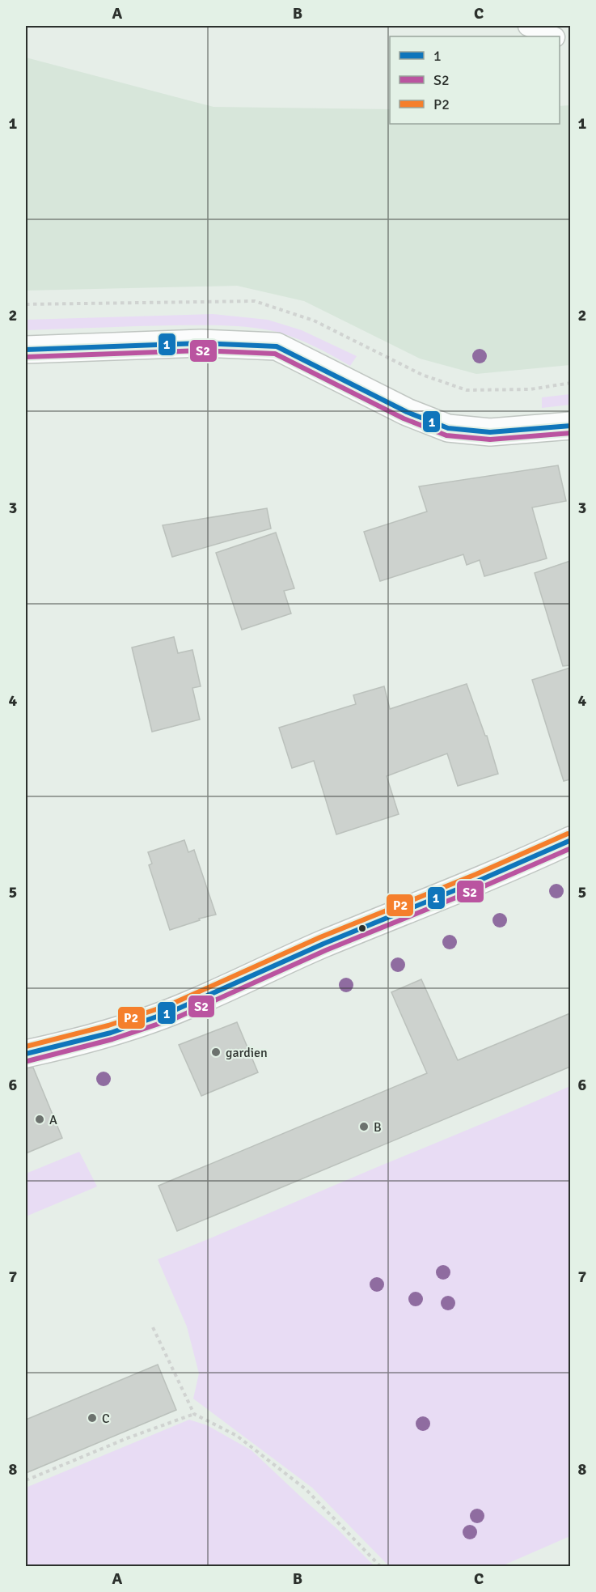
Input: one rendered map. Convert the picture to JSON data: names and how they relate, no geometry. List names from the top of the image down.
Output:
{
  "places": [
    "gardien",
    "A",
    "B",
    "C"
  ],
  "lines": ["transit line 1", "transit line S2", "transit line P2"],
  "legend": ["1", "S2", "P2"],
  "grid": {
    "columns": ["A", "B", "C"],
    "rows": [
      "1",
      "2",
      "3",
      "4",
      "5",
      "6",
      "7",
      "8"
    ]
  }
}
